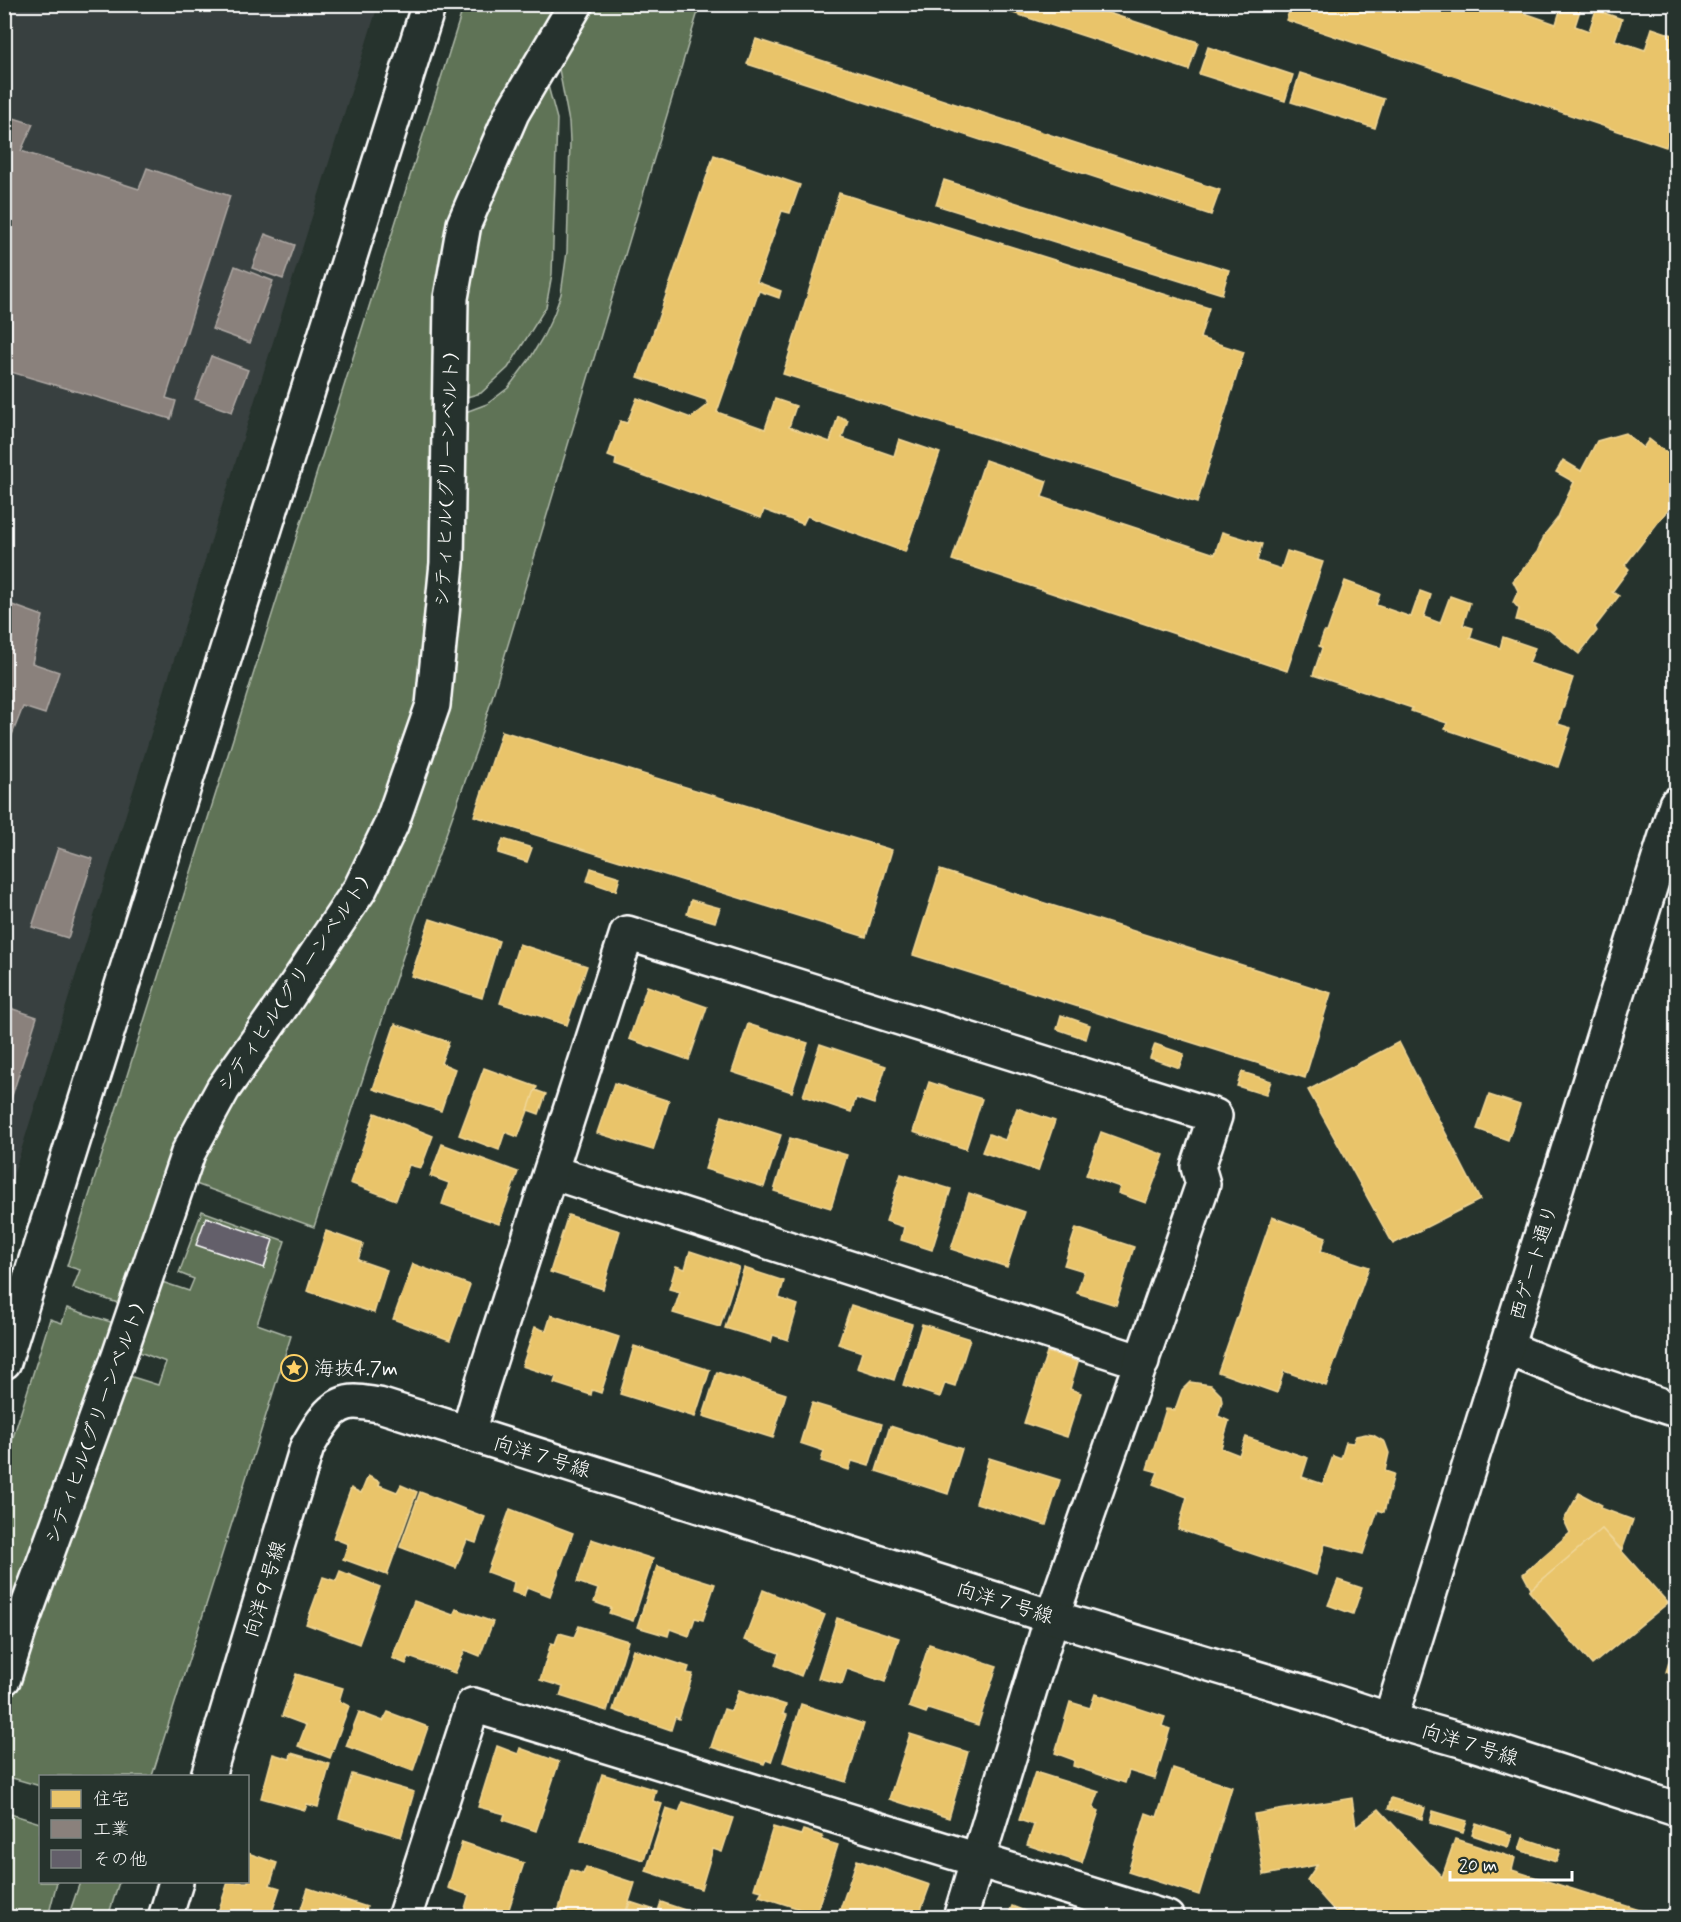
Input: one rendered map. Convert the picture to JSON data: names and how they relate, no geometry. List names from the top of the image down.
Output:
{
  "streets": {
    "street": [
      "シティヒル(グリーンベルト)",
      "西ゲート通り",
      "向洋７号線",
      "向洋９号線"
    ]
  },
  "crossings": [
    ["西ゲート通り", "向洋７号線"],
    ["向洋７号線", "向洋９号線"]
  ],
  "places": {
    "place": ["海抜4.7m"]
  },
  "legend": ["住宅", "工業", "その他"],
  "scale_bar": "20 m"
}
